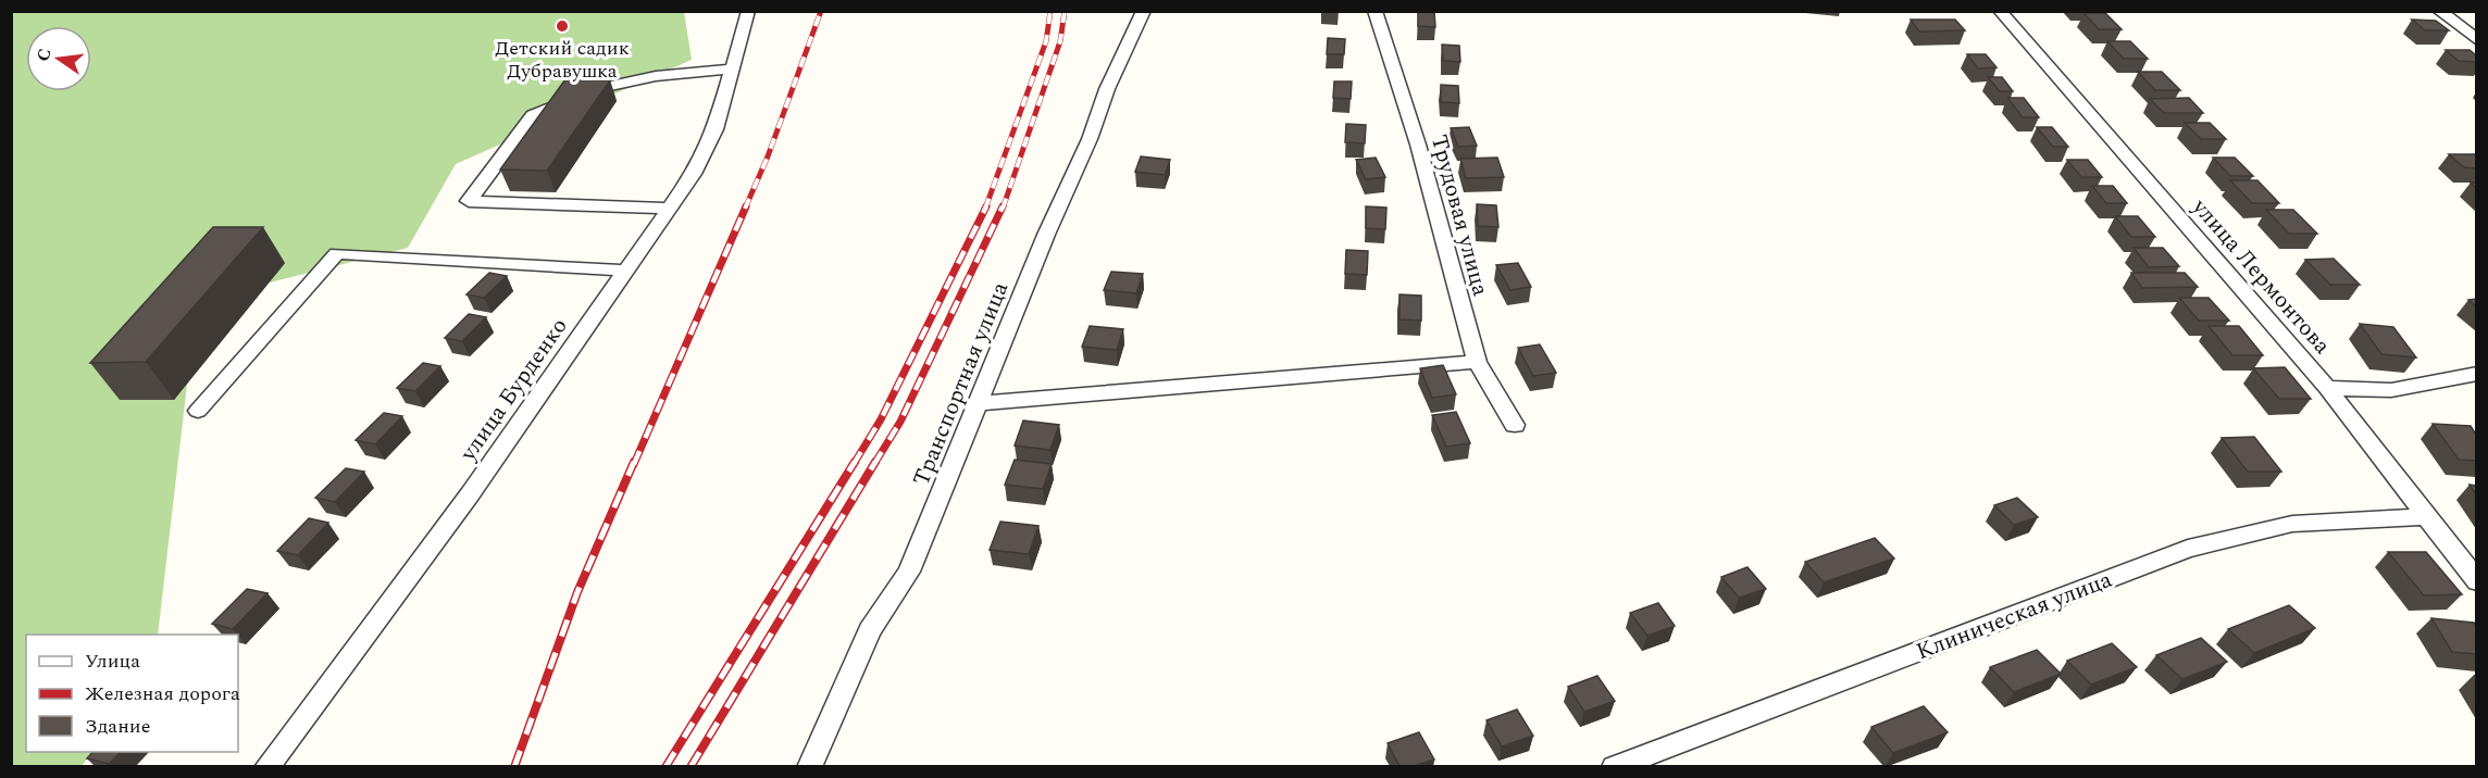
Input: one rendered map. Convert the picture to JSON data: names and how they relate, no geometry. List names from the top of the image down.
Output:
{
  "streets": {
    "street": [
      "Трудовая улица",
      "улица Лермонтова",
      "Транспортная улица",
      "улица Бурденко",
      "Клиническая улица"
    ]
  },
  "crossings": [
    ["улица Лермонтова", "Клиническая улица"]
  ],
  "places": ["Детский садик Дубравушка"],
  "legend": ["Улица", "Железная дорога", "Здание"],
  "north": "left"
}
